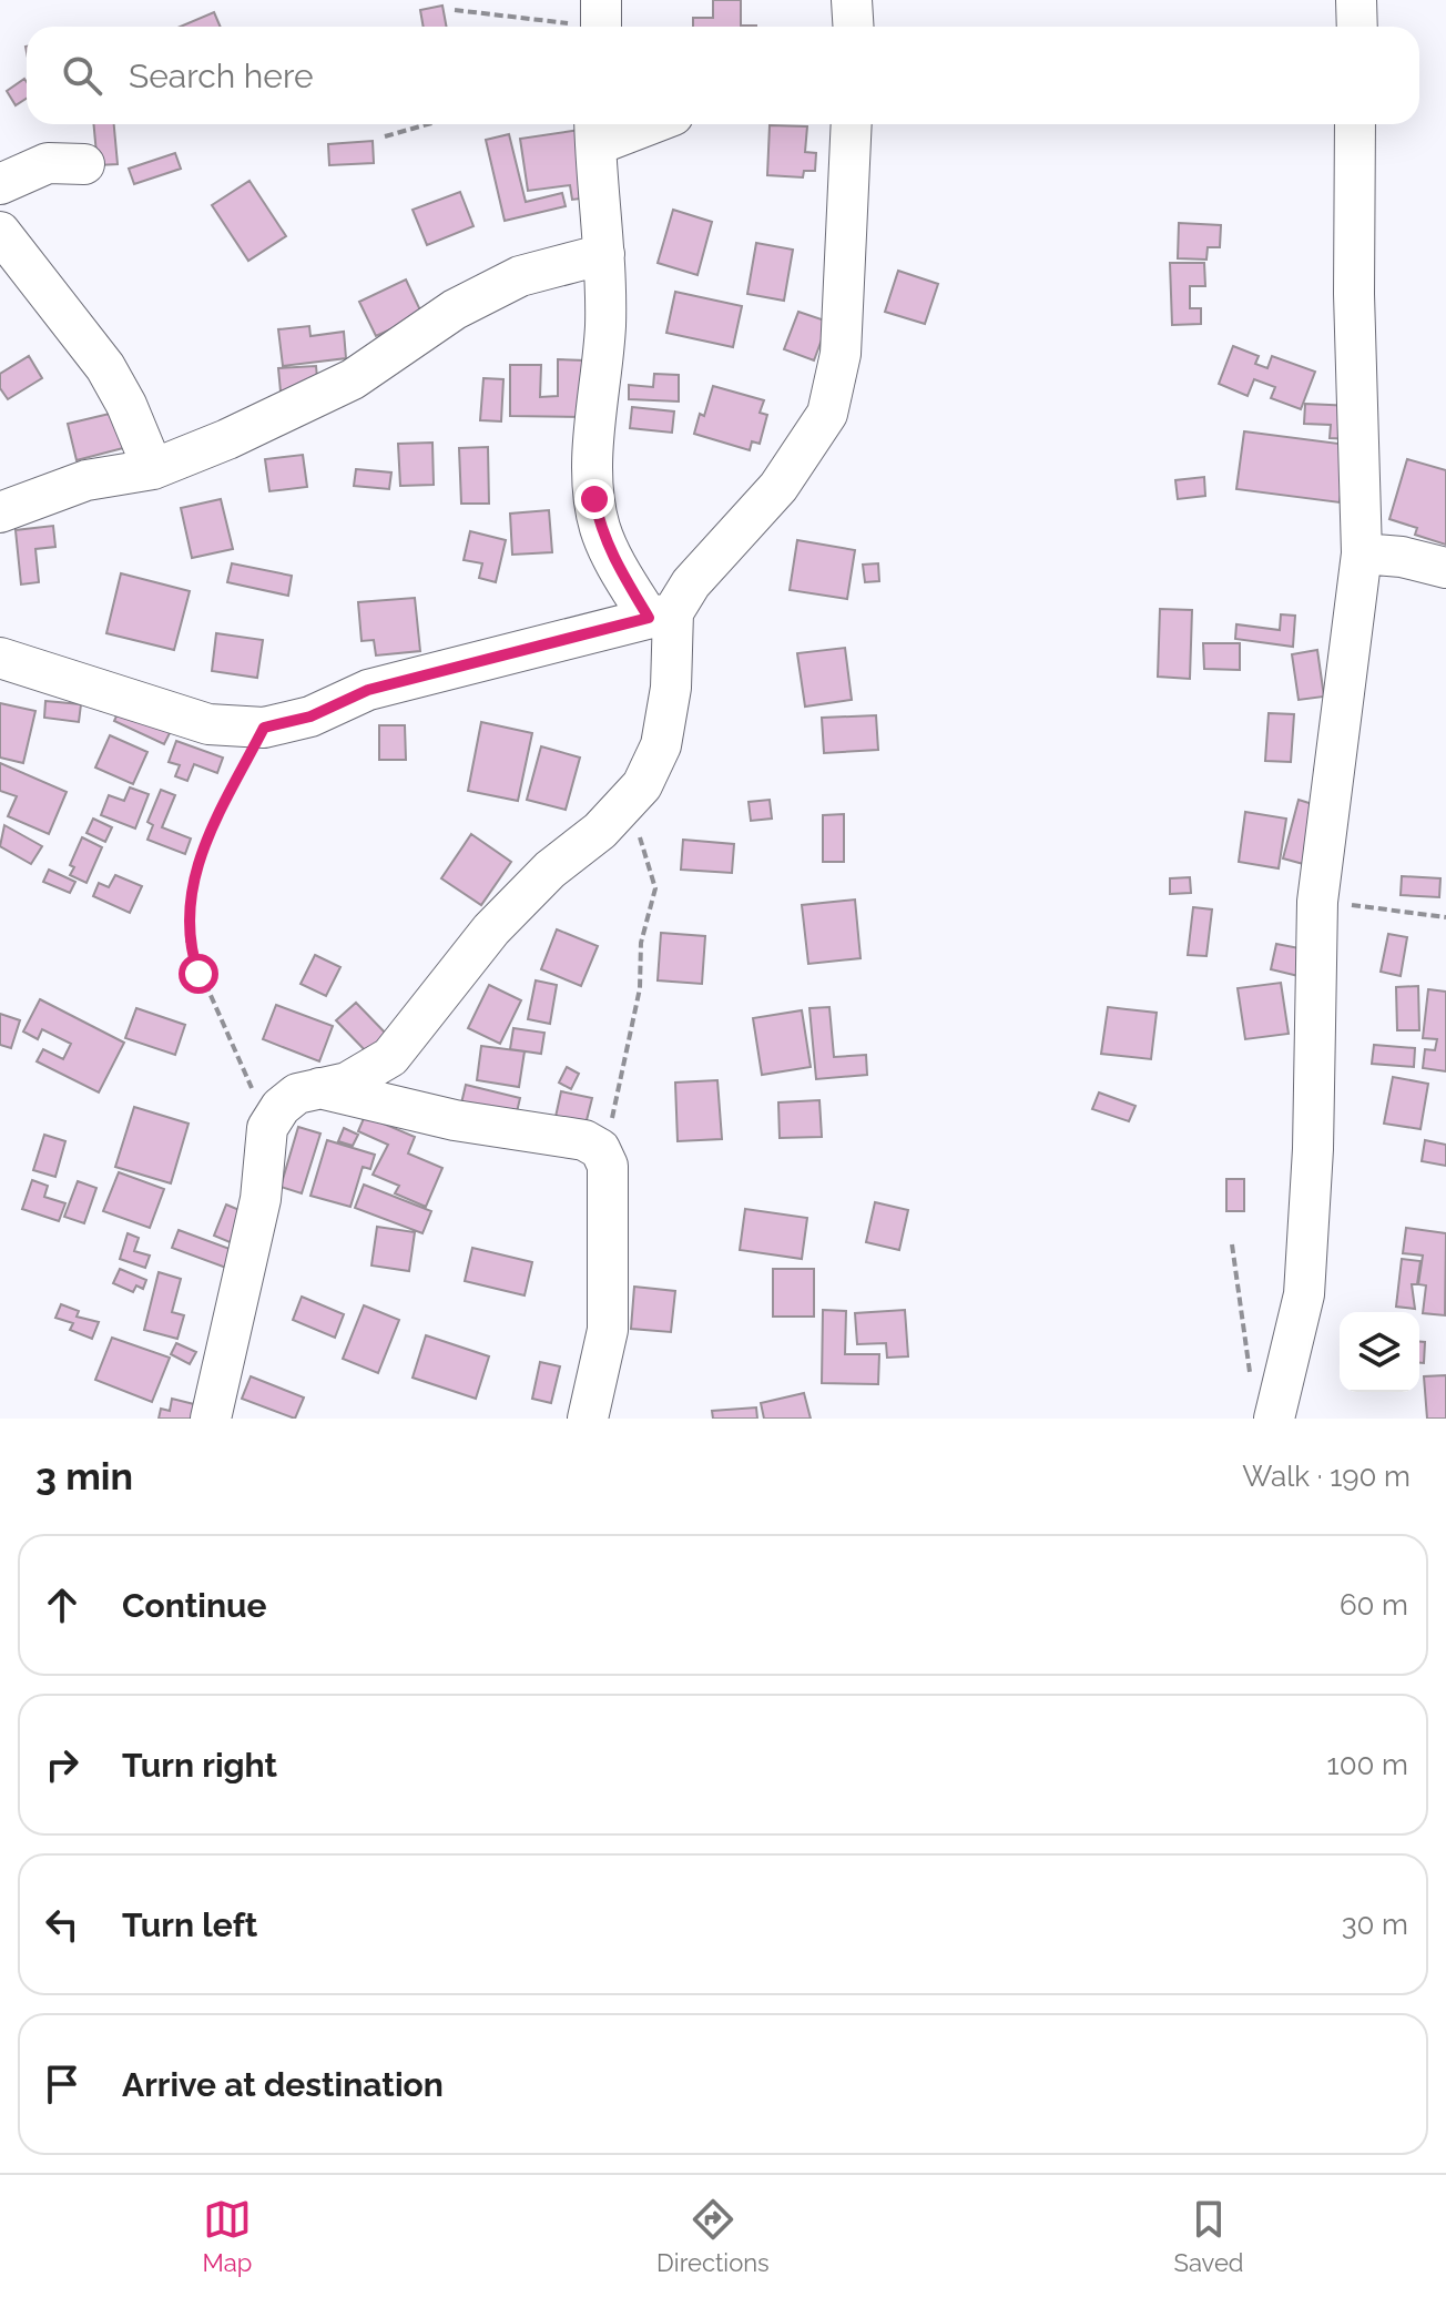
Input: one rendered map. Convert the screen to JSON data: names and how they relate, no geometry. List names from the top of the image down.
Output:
{
  "page": {
    "search": "Search here",
    "heading": ["3 min", "Walk · 190 m"],
    "list": [
      ["Continue", "60 m"],
      ["Turn right", "100 m"],
      ["Turn left", "30 m"],
      "Arrive at destination"
    ],
    "nav": ["Map", "Directions", "Saved"]
  }
}
